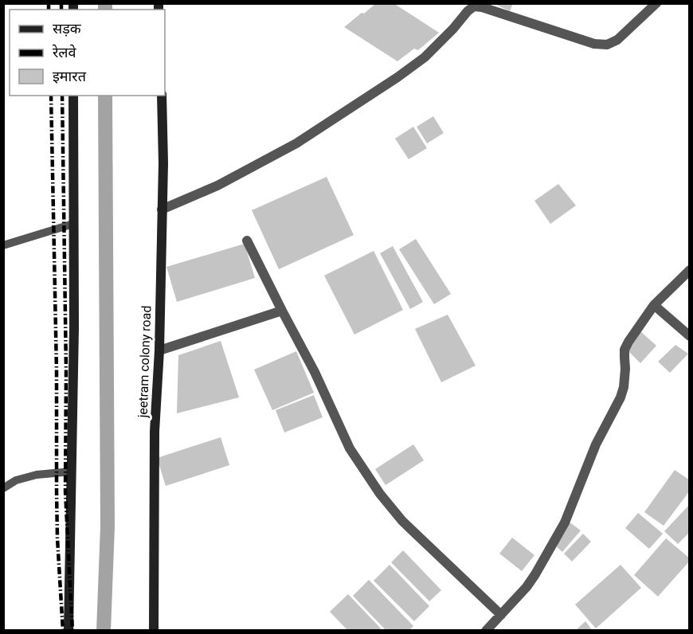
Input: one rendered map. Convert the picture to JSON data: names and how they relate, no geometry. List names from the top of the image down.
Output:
{
  "streets": {
    "street": ["jeetram colony road"]
  },
  "legend": ["सड़क", "रेलवे", "इमारत"]
}
